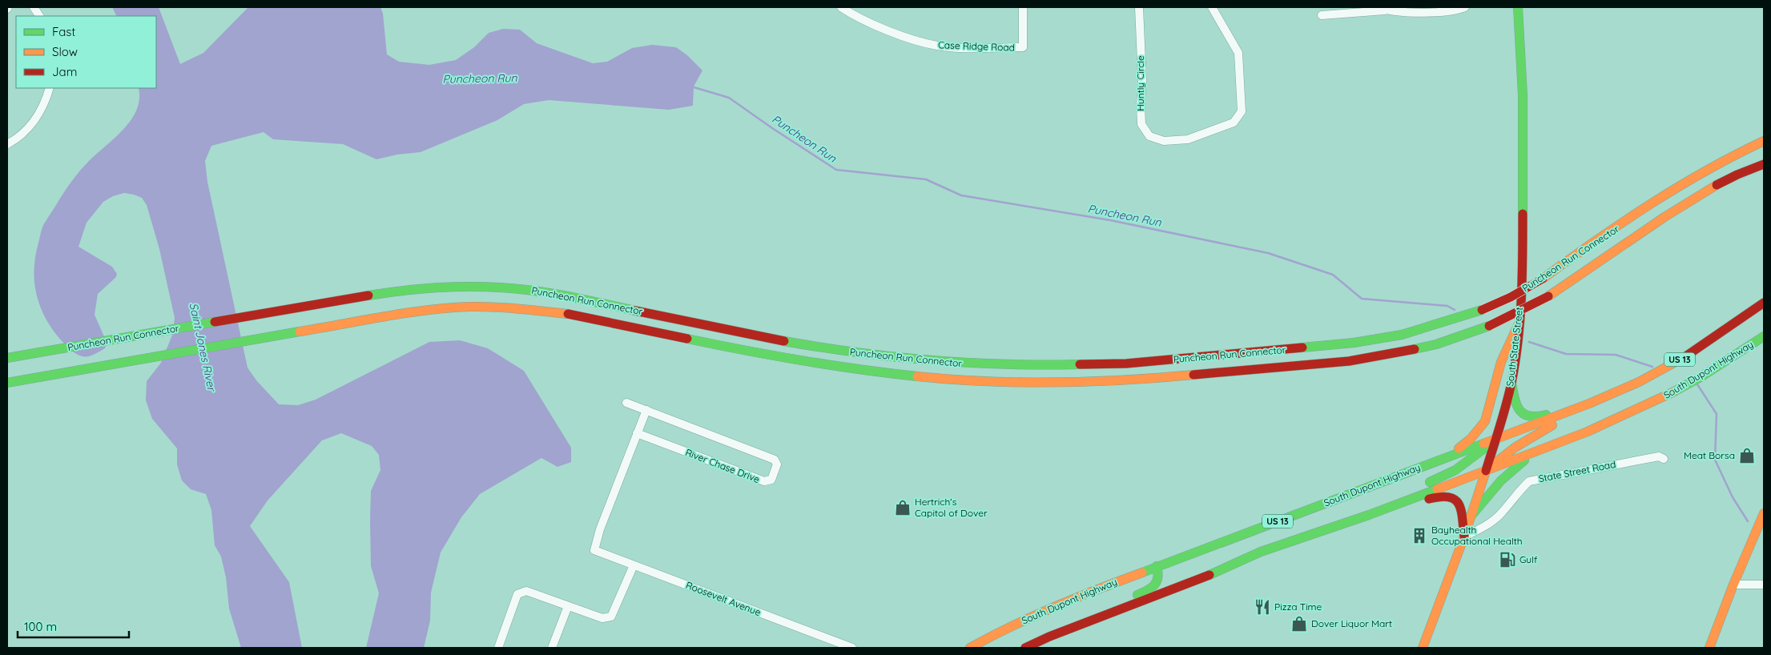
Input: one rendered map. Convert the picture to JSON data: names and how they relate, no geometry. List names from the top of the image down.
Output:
{
  "streets": {
    "main road": [
      "Puncheon Run Connector",
      "South State Street",
      "US 13",
      "South Dupont Highway"
    ],
    "street": [
      "Case Ridge Road",
      "Huntly Circle",
      "River Chase Drive",
      "State Street Road",
      "Roosevelt Avenue"
    ]
  },
  "crossings": [
    ["South State Street", "South Dupont Highway"],
    ["South State Street", "State Street Road"],
    ["River Chase Drive", "Roosevelt Avenue"]
  ],
  "water": ["Puncheon Run", "Saint Jones River"],
  "places": {
    "shop": ["Meat Borsa", "Hertrich’s Capitol of Dover", "Dover Liquor Mart"],
    "building": ["Bayhealth Occupational Health"],
    "fuel station": ["Gulf"],
    "restaurant": ["Pizza Time"]
  },
  "legend": ["Fast", "Slow", "Jam"],
  "scale_bar": "100 m"
}
